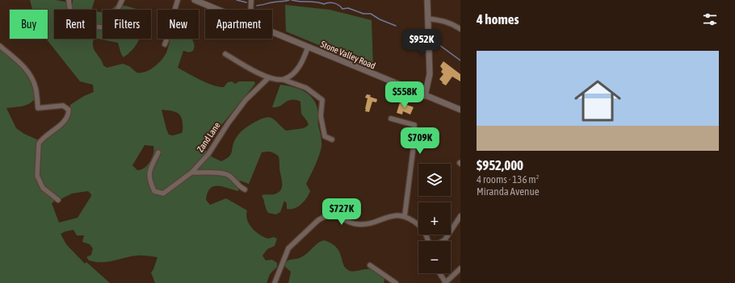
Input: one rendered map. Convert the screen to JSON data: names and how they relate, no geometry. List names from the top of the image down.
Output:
{
  "streets": {
    "street": ["Stone Valley Road", "Zand Lane"]
  },
  "page": {
    "heading": "4 homes",
    "chip": [
      "Buy",
      "Rent",
      "Filters",
      "New",
      "Apartment"
    ],
    "price": [
      "$952K",
      "$558K",
      "$709K",
      "$727K"
    ],
    "list": [
      {
        "name": "$952,000",
        "note": "4 rooms · 136 m² · Miranda Avenue"
      }
    ],
    "map_buttons": ["+", "−"]
  }
}
